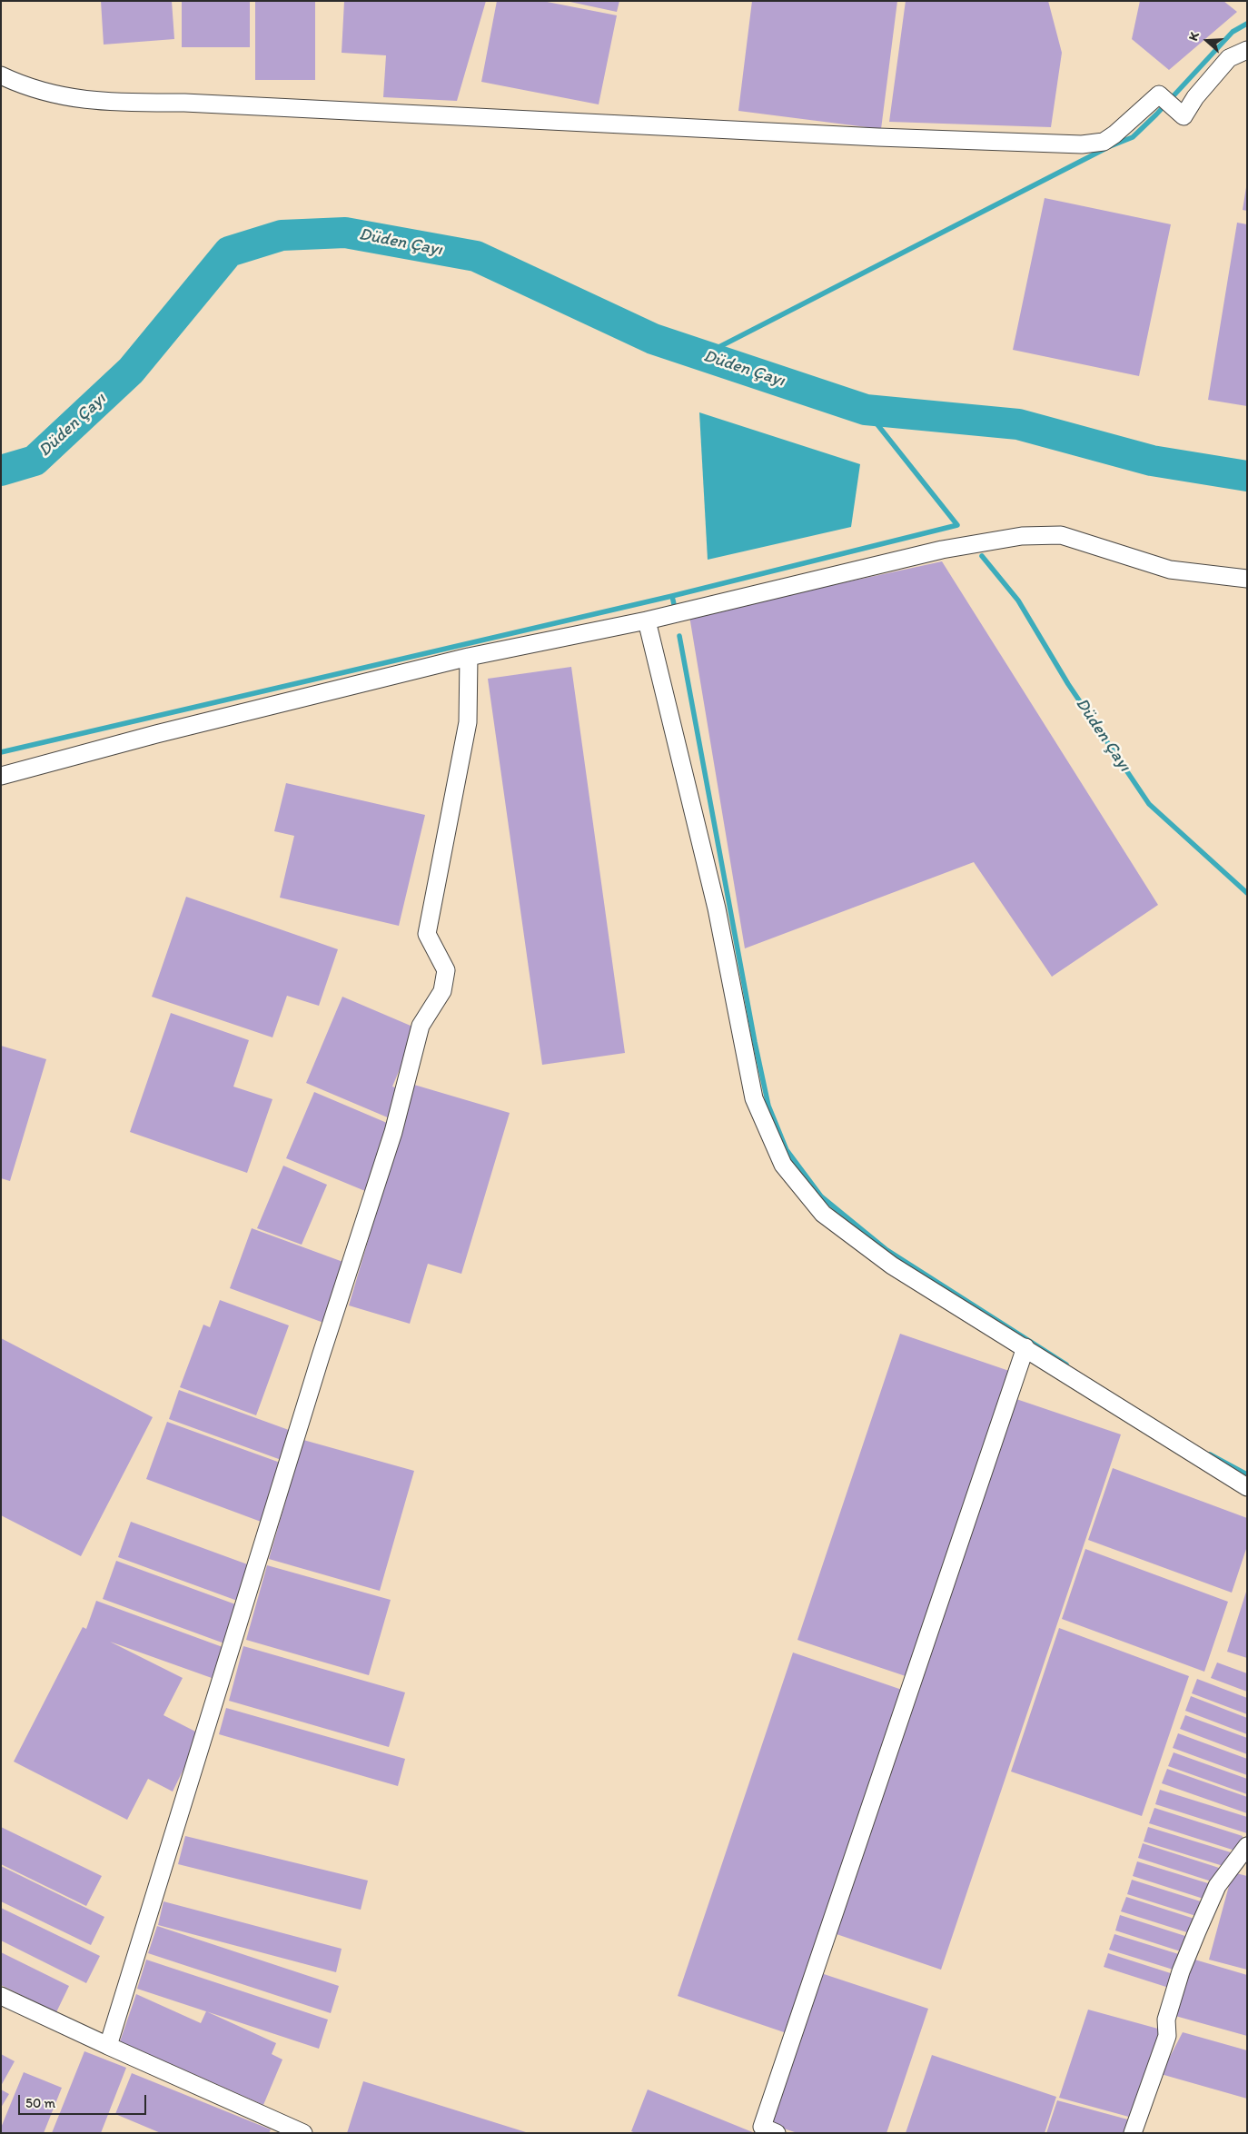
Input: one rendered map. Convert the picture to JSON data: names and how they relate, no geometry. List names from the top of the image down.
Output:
{
  "water": ["Düden Çayı"],
  "scale_bar": "50 m",
  "north": "left"
}
